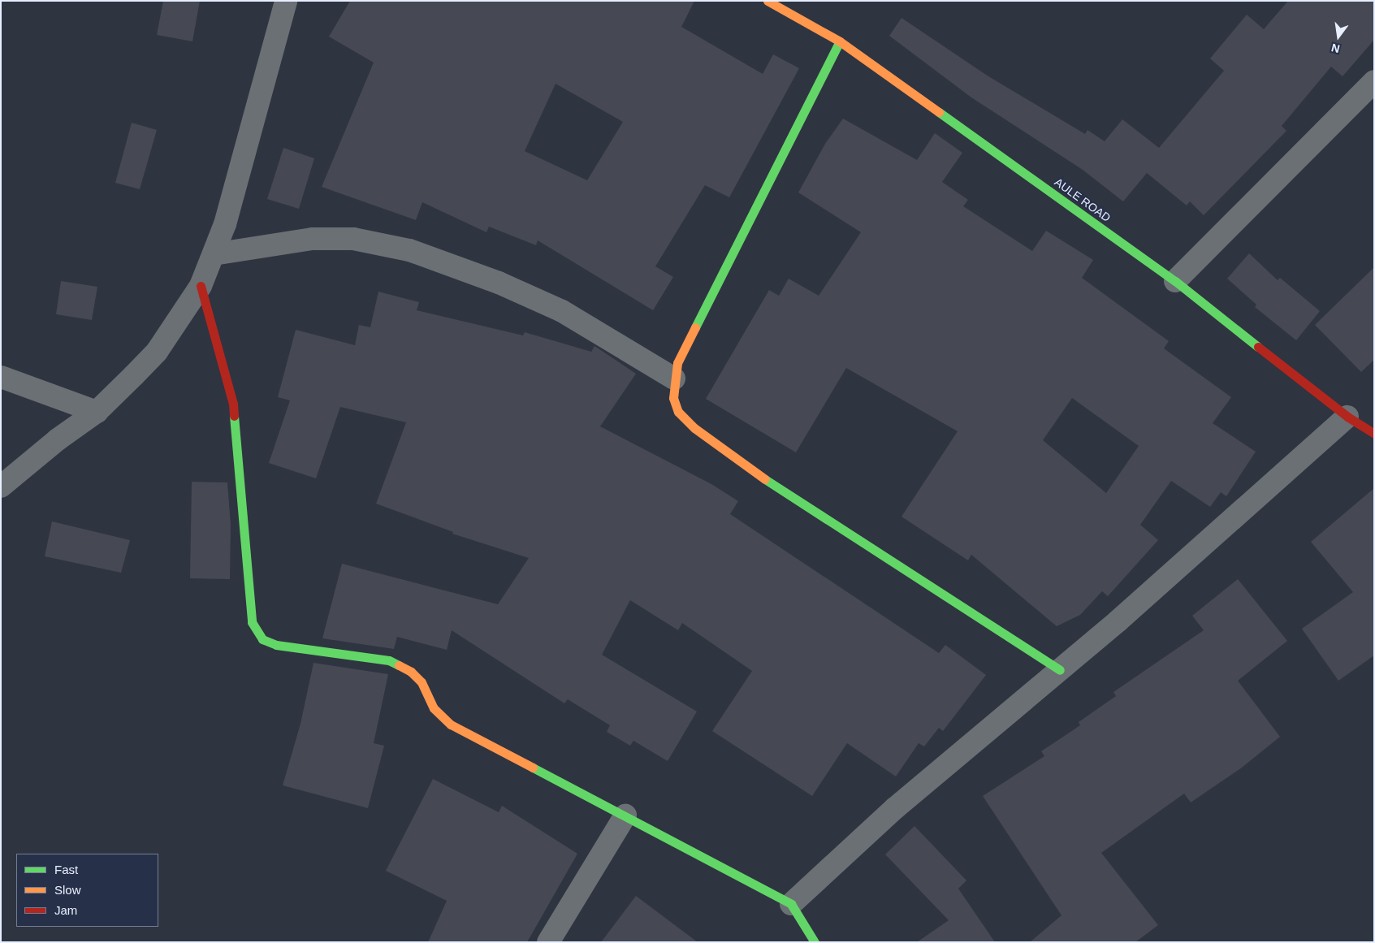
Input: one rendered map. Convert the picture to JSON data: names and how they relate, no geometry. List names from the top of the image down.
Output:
{
  "streets": {
    "street": ["AULE ROAD"]
  },
  "legend": ["Fast", "Slow", "Jam"],
  "north": "bottom"
}
